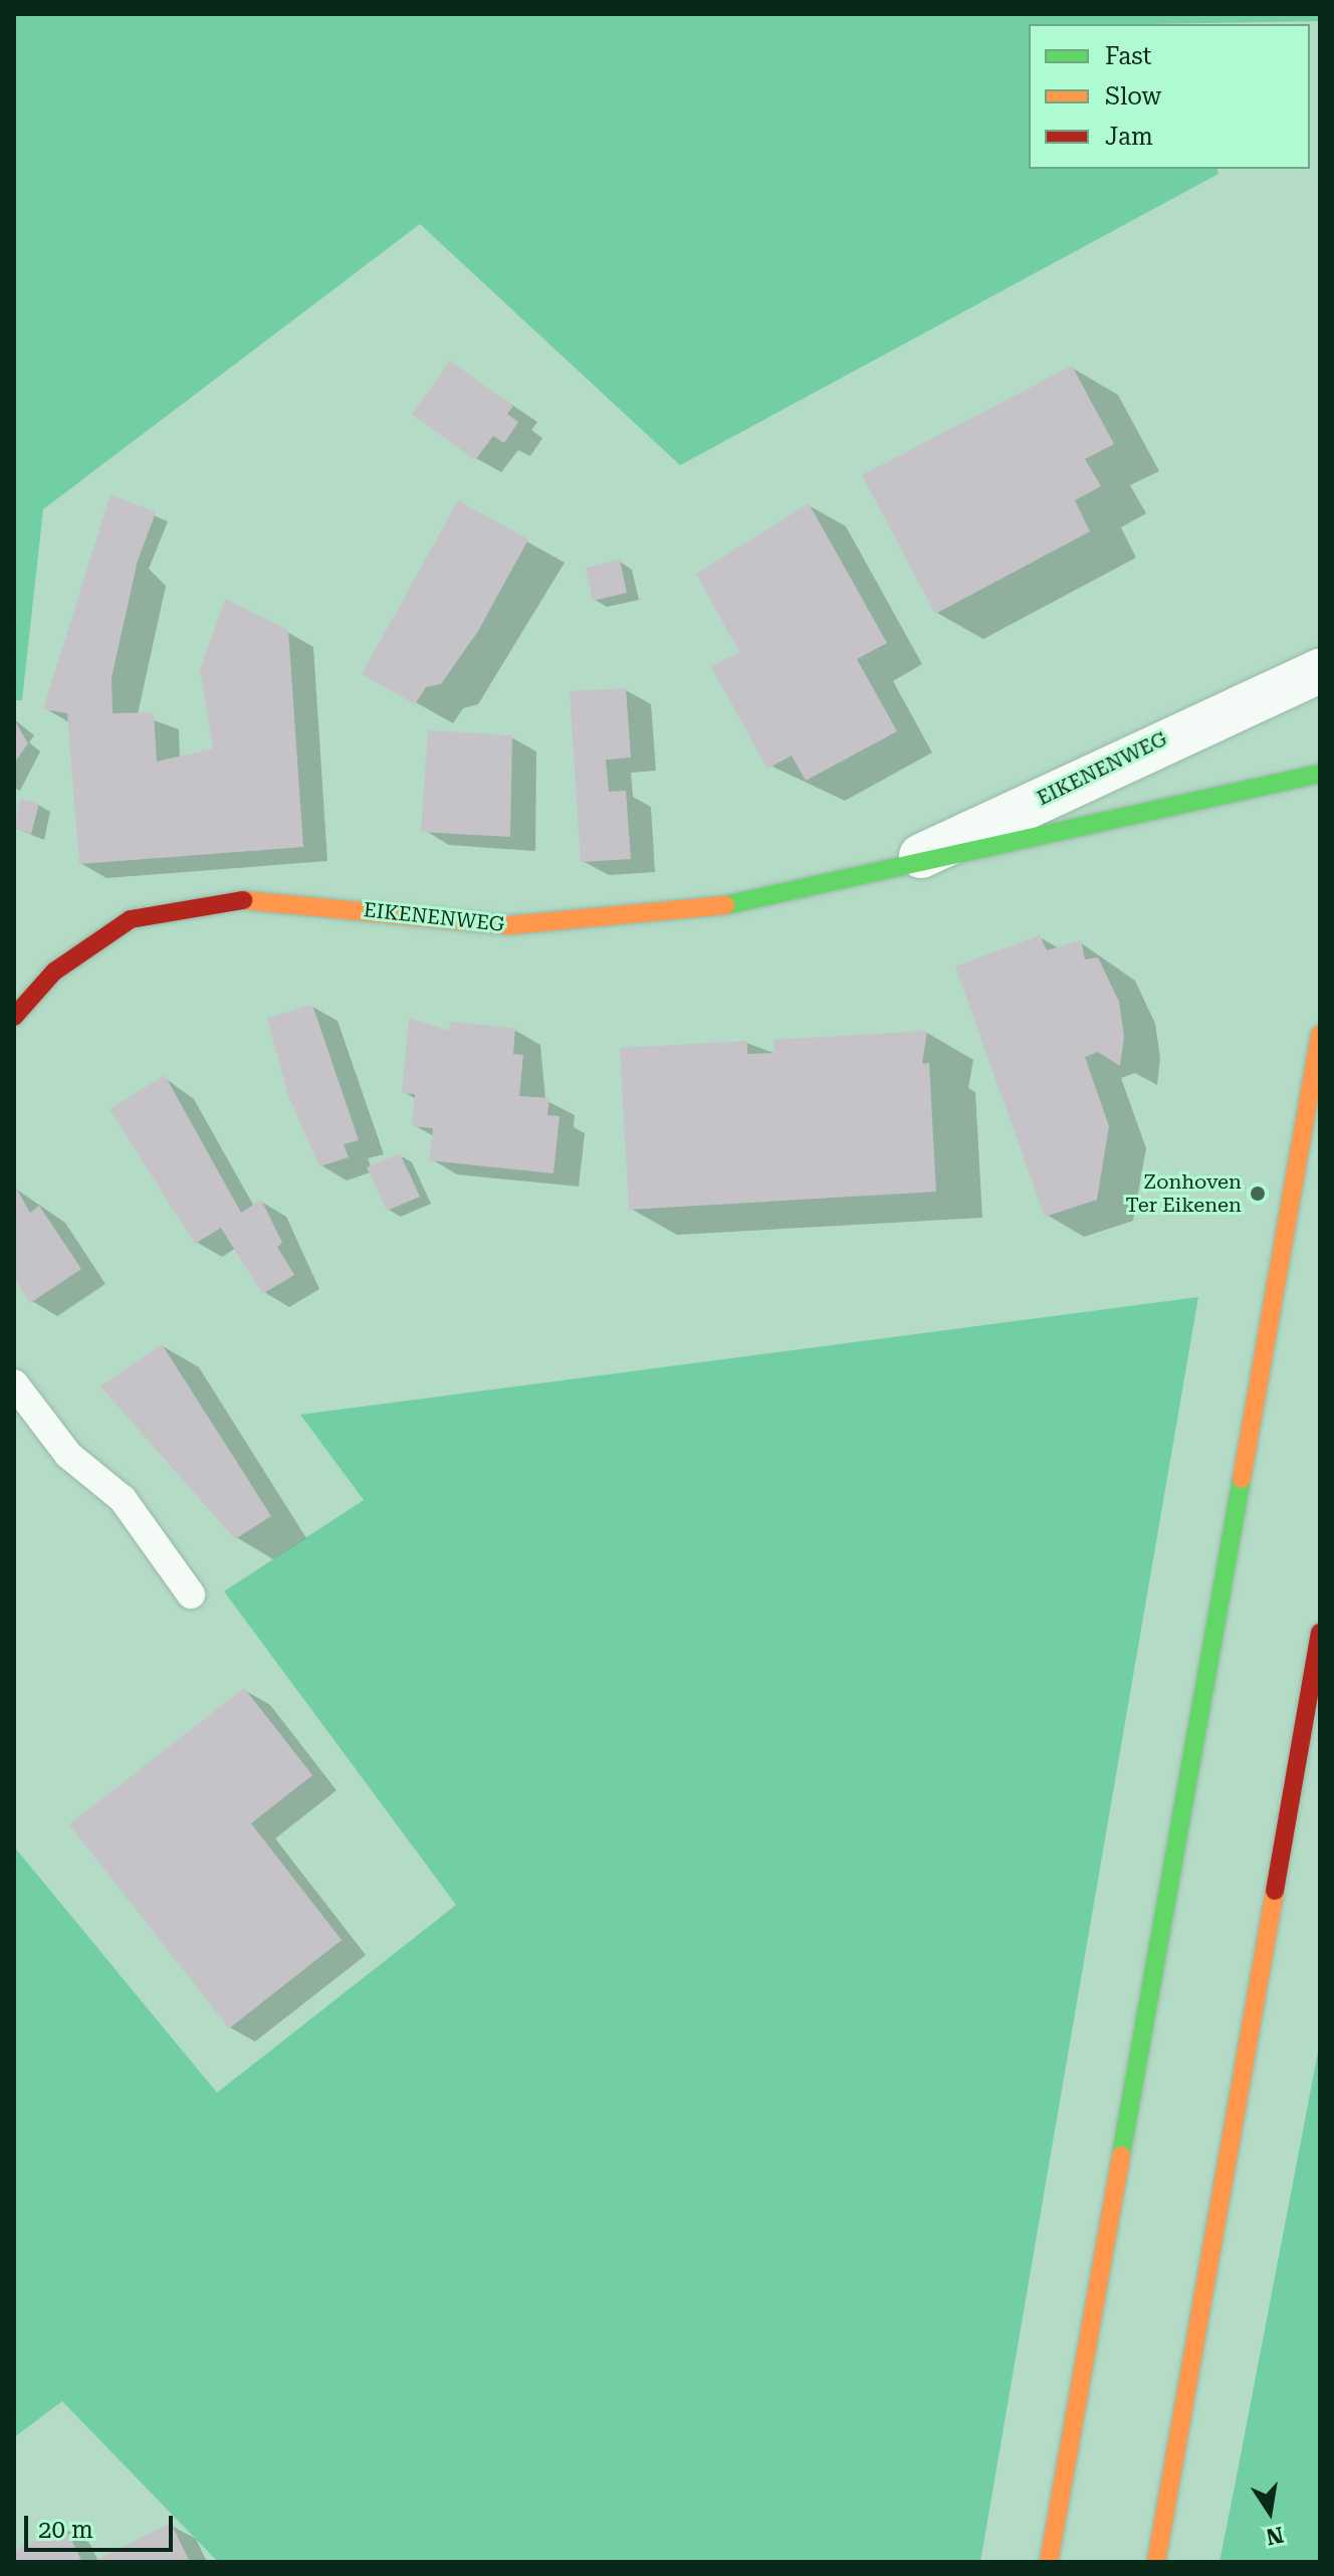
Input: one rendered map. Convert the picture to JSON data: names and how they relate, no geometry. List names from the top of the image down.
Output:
{
  "streets": {
    "main road": ["EIKENENWEG"]
  },
  "places": ["Zonhoven Ter Eikenen"],
  "legend": ["Fast", "Slow", "Jam"],
  "scale_bar": "20 m",
  "north": "bottom"
}
